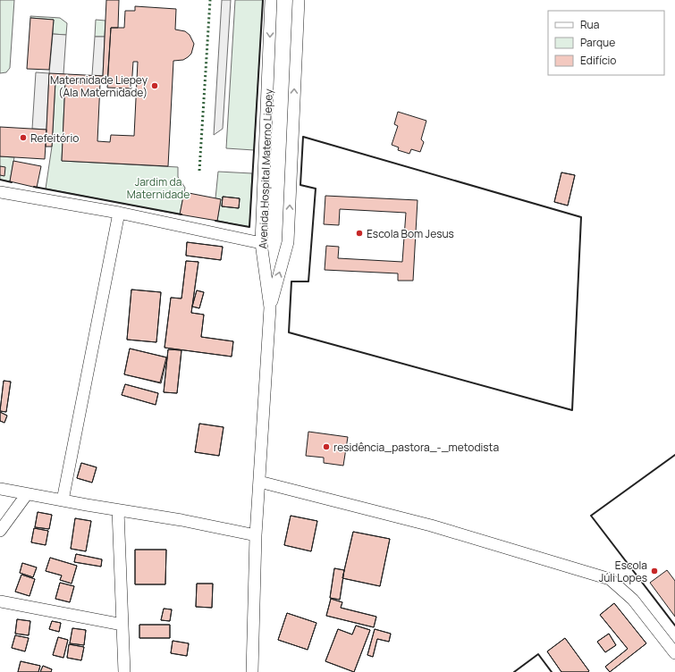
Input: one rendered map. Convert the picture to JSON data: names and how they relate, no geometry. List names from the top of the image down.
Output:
{
  "streets": {
    "street": ["Avenida Hospital Materno Liepey"]
  },
  "parks": ["Jardim da Maternidade"],
  "places": [
    "Maternidade Liepey (Ala Maternidade)",
    "Refeitório",
    "Escola Bom Jesus",
    "residência_pastora_-_metodista",
    "Escola Júli Lopes"
  ],
  "legend": ["Rua", "Parque", "Edifício"]
}
